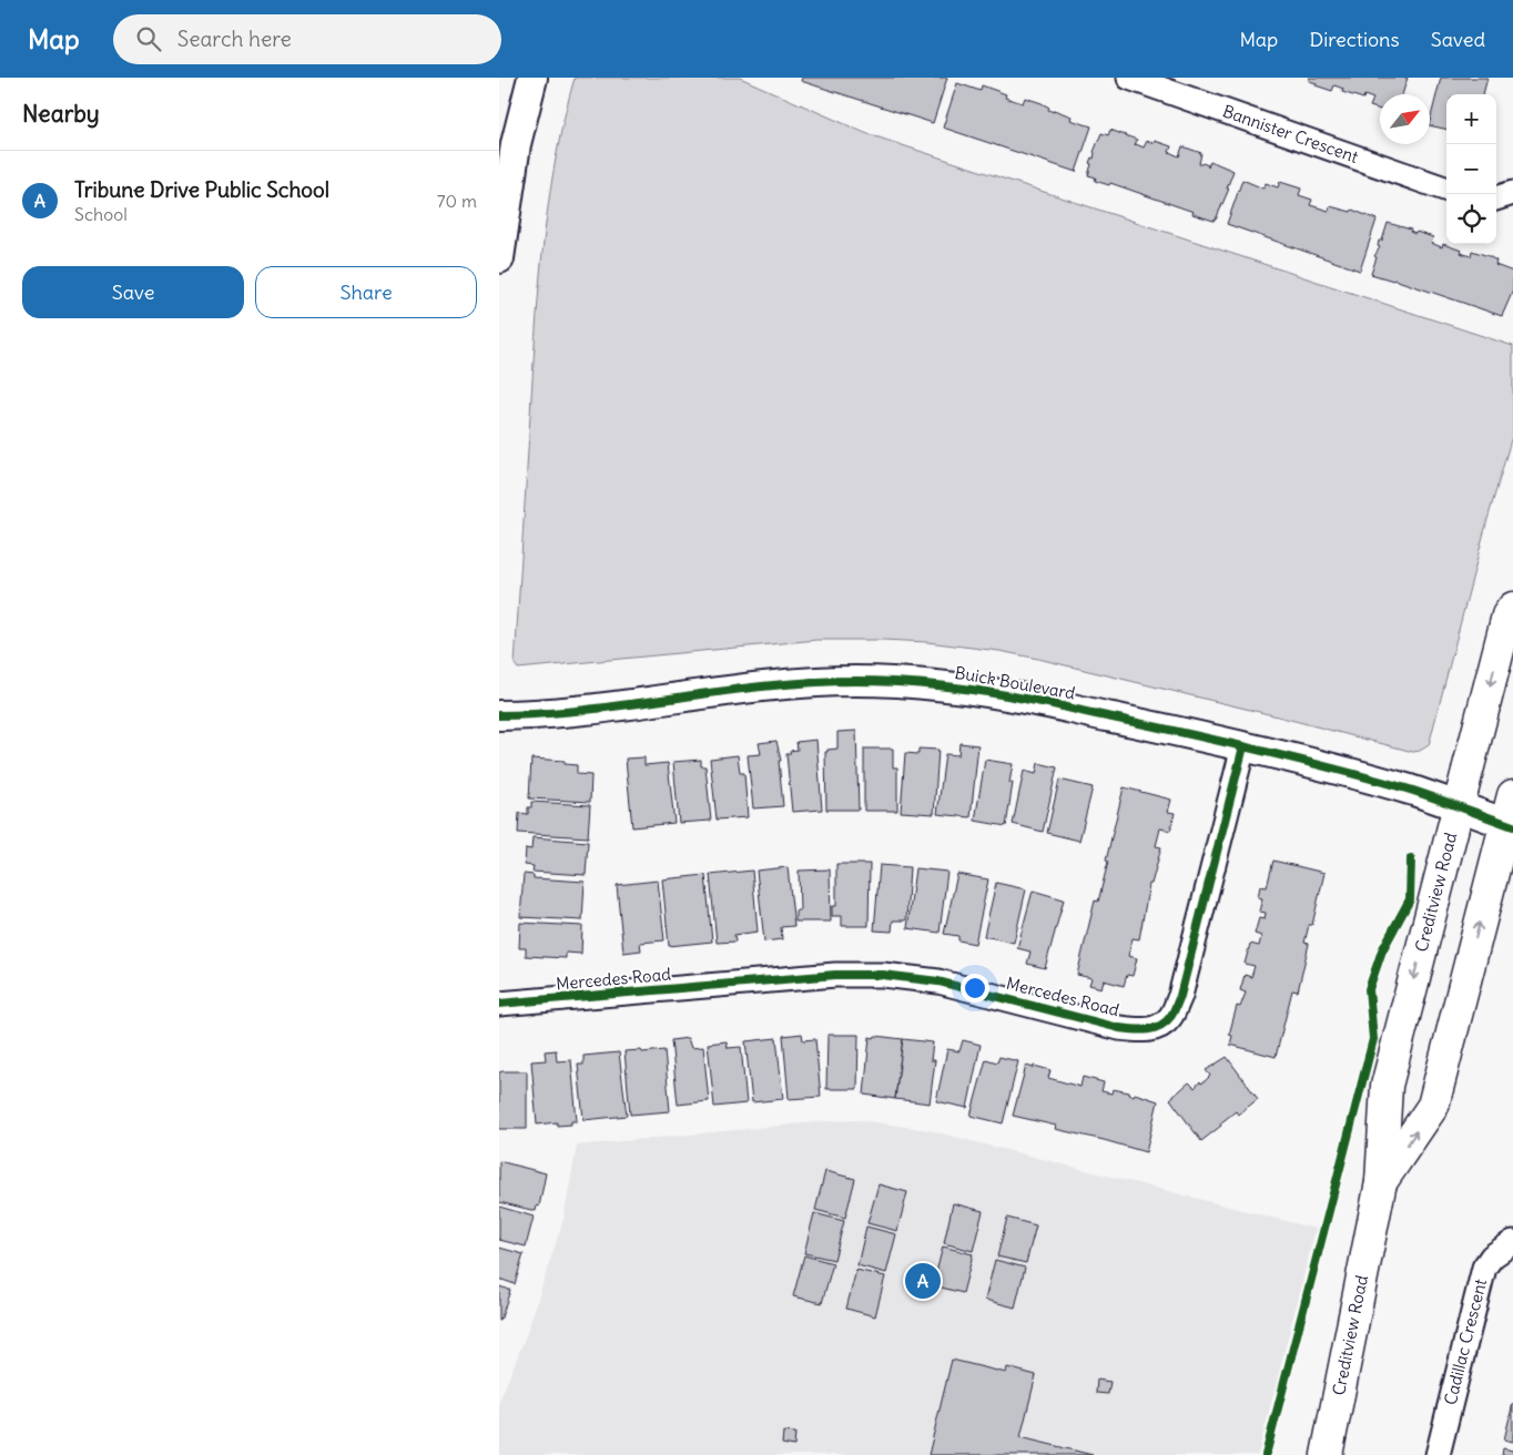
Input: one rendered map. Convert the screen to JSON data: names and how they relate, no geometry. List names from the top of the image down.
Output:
{
  "streets": {
    "main road": ["Creditview Road"],
    "street": [
      "Bannister Crescent",
      "Buick Boulevard",
      "Mercedes Road",
      "Cadillac Crescent"
    ]
  },
  "crossings": [
    ["Buick Boulevard", "Creditview Road"],
    ["Buick Boulevard", "Mercedes Road"]
  ],
  "north": "top right",
  "page": {
    "header": "Map",
    "search": "Search here",
    "nav": ["Map", "Directions", "Saved"],
    "heading": "Nearby",
    "map_buttons": ["+", "−"],
    "list": [
      {
        "mark": "A",
        "name": "Tribune Drive Public School",
        "note": "School",
        "value": "70 m"
      }
    ],
    "buttons": ["Save", "Share"],
    "pins": "A"
  }
}
